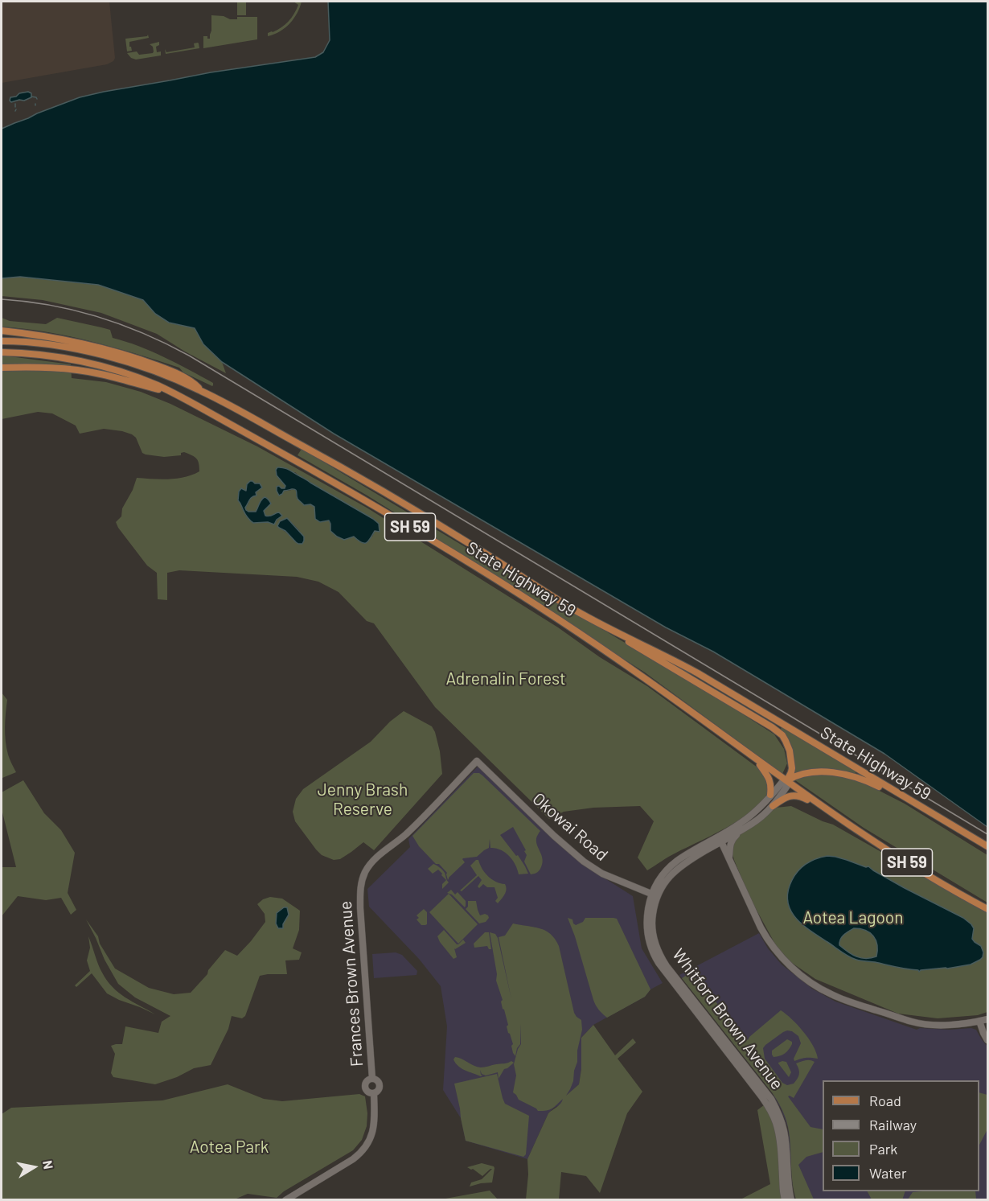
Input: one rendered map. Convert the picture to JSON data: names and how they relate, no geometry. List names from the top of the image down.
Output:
{
  "streets": {
    "main road": ["SH 59", "State Highway 59"],
    "street": ["Okowai Road", "Frances Brown Avenue", "Whitford Brown Avenue"]
  },
  "crossings": [
    ["State Highway 59", "Whitford Brown Avenue"],
    ["Okowai Road", "Frances Brown Avenue"],
    ["Okowai Road", "Whitford Brown Avenue"]
  ],
  "parks": [
    "Adrenalin Forest",
    "Jenny Brash Reserve",
    "Aotea Lagoon",
    "Aotea Park"
  ],
  "legend": [
    "Road",
    "Railway",
    "Park",
    "Water"
  ],
  "north": "right"
}
